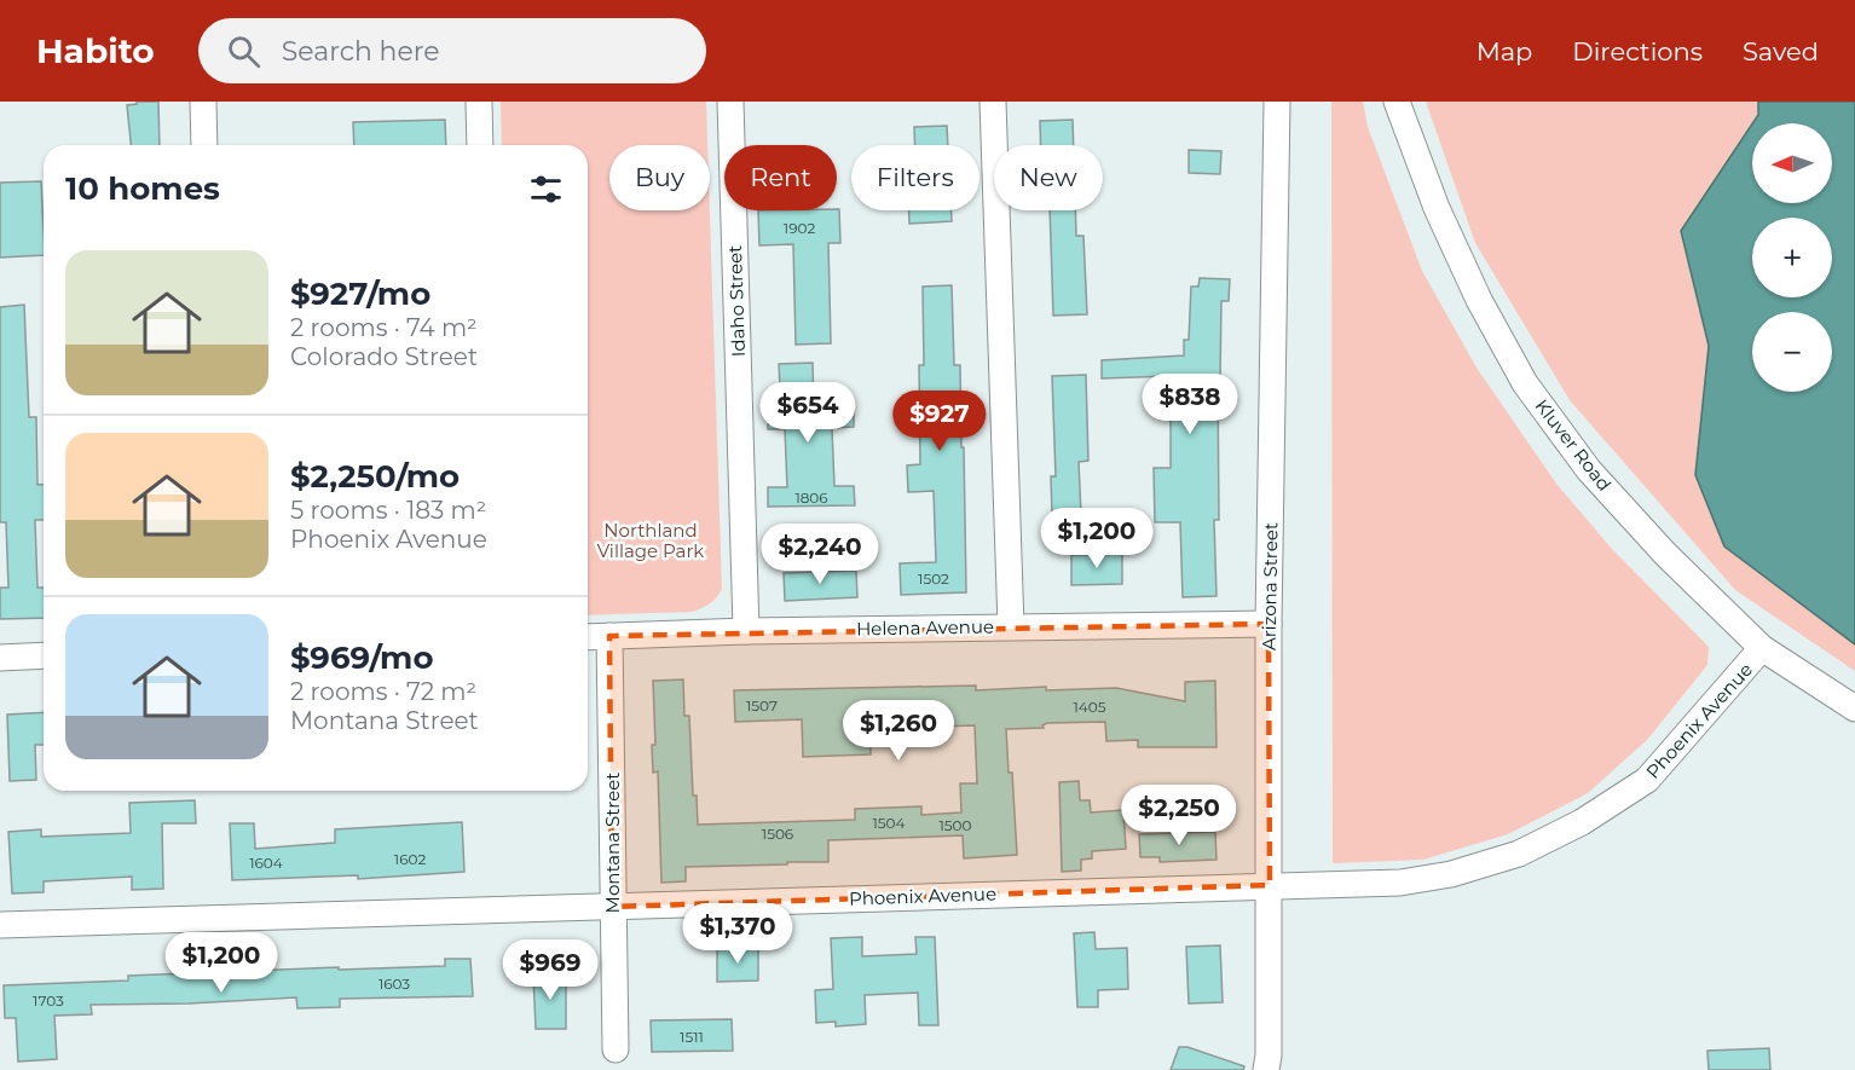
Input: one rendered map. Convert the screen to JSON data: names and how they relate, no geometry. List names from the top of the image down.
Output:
{
  "streets": {
    "street": [
      "Idaho Street",
      "Kluver Road",
      "Arizona Street",
      "Helena Avenue",
      "Phoenix Avenue",
      "Montana Street"
    ]
  },
  "crossings": [
    ["Idaho Street", "Helena Avenue"],
    ["Kluver Road", "Phoenix Avenue"],
    ["Arizona Street", "Helena Avenue"],
    ["Arizona Street", "Phoenix Avenue"],
    ["Helena Avenue", "Montana Street"],
    ["Phoenix Avenue", "Montana Street"]
  ],
  "parks": ["Northland Village Park"],
  "house_numbers": [
    "1902",
    "1806",
    "1502",
    "1507",
    "1405",
    "1504",
    "1500",
    "1506",
    "1602",
    "1604",
    "1603",
    "1703",
    "1511"
  ],
  "north": "left",
  "page": {
    "header": "Habito",
    "search": "Search here",
    "nav": ["Map", "Directions", "Saved"],
    "map_buttons": ["+", "−"],
    "chip": [
      "Buy",
      "Rent",
      "Filters",
      "New"
    ],
    "heading": "10 homes",
    "list": [
      {
        "name": "$927/mo",
        "note": "2 rooms · 74 m² · Colorado Street"
      },
      {
        "name": "$2,250/mo",
        "note": "5 rooms · 183 m² · Phoenix Avenue"
      },
      {
        "name": "$969/mo",
        "note": "2 rooms · 72 m² · Montana Street"
      }
    ],
    "price": [
      "$838",
      "$654",
      "$927",
      "$1,200",
      "$2,240",
      "$1,260",
      "$2,250",
      "$1,370",
      "$1,200",
      "$969"
    ]
  }
}
